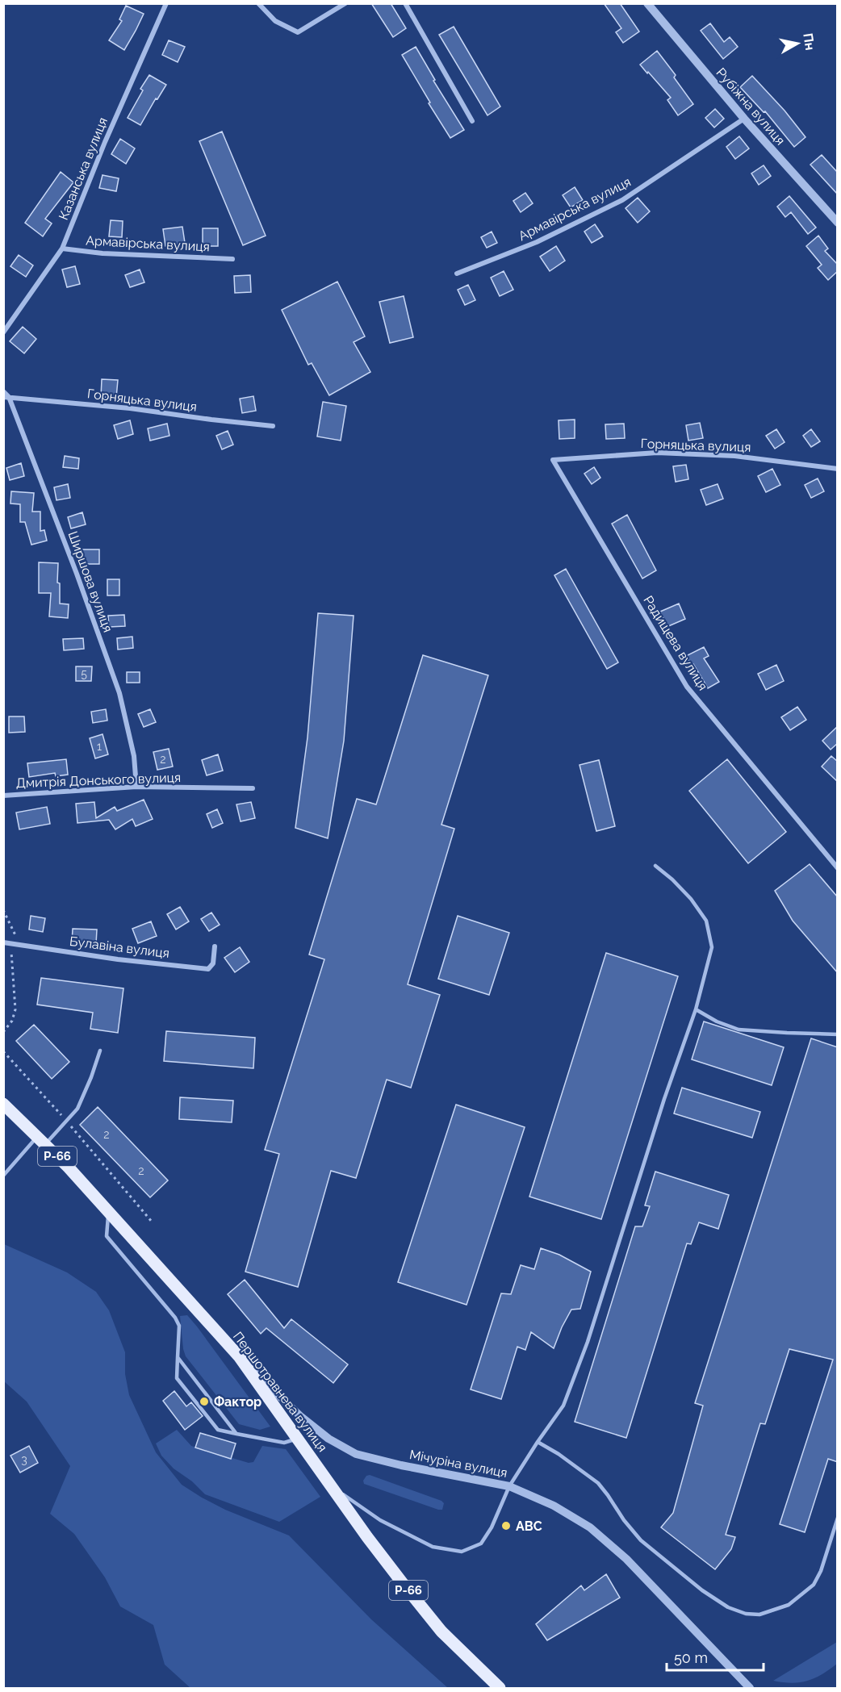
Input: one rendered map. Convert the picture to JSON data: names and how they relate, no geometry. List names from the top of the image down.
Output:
{
  "streets": {
    "main road": ["Р-66", "Першотравнева вулиця"],
    "street": [
      "Рубіжна вулиця",
      "Казанська вулиця",
      "Армавірська вулиця",
      "Горняцька вулиця",
      "Ширшова вулиця",
      "Радищева вулиця",
      "Дмитрія Донського вулиця",
      "Булавіна вулиця",
      "Мічуріна вулиця"
    ]
  },
  "crossings": [
    ["Рубіжна вулиця", "Армавірська вулиця"],
    ["Казанська вулиця", "Армавірська вулиця"],
    ["Горняцька вулиця", "Ширшова вулиця"],
    ["Горняцька вулиця", "Радищева вулиця"],
    ["Ширшова вулиця", "Дмитрія Донського вулиця"],
    ["Першотравнева вулиця", "Мічуріна вулиця"]
  ],
  "places": ["Фактор", "ABC"],
  "house_numbers": [
    "5",
    "1",
    "2",
    "2",
    "2",
    "3"
  ],
  "scale_bar": "50 m",
  "north": "right"
}
